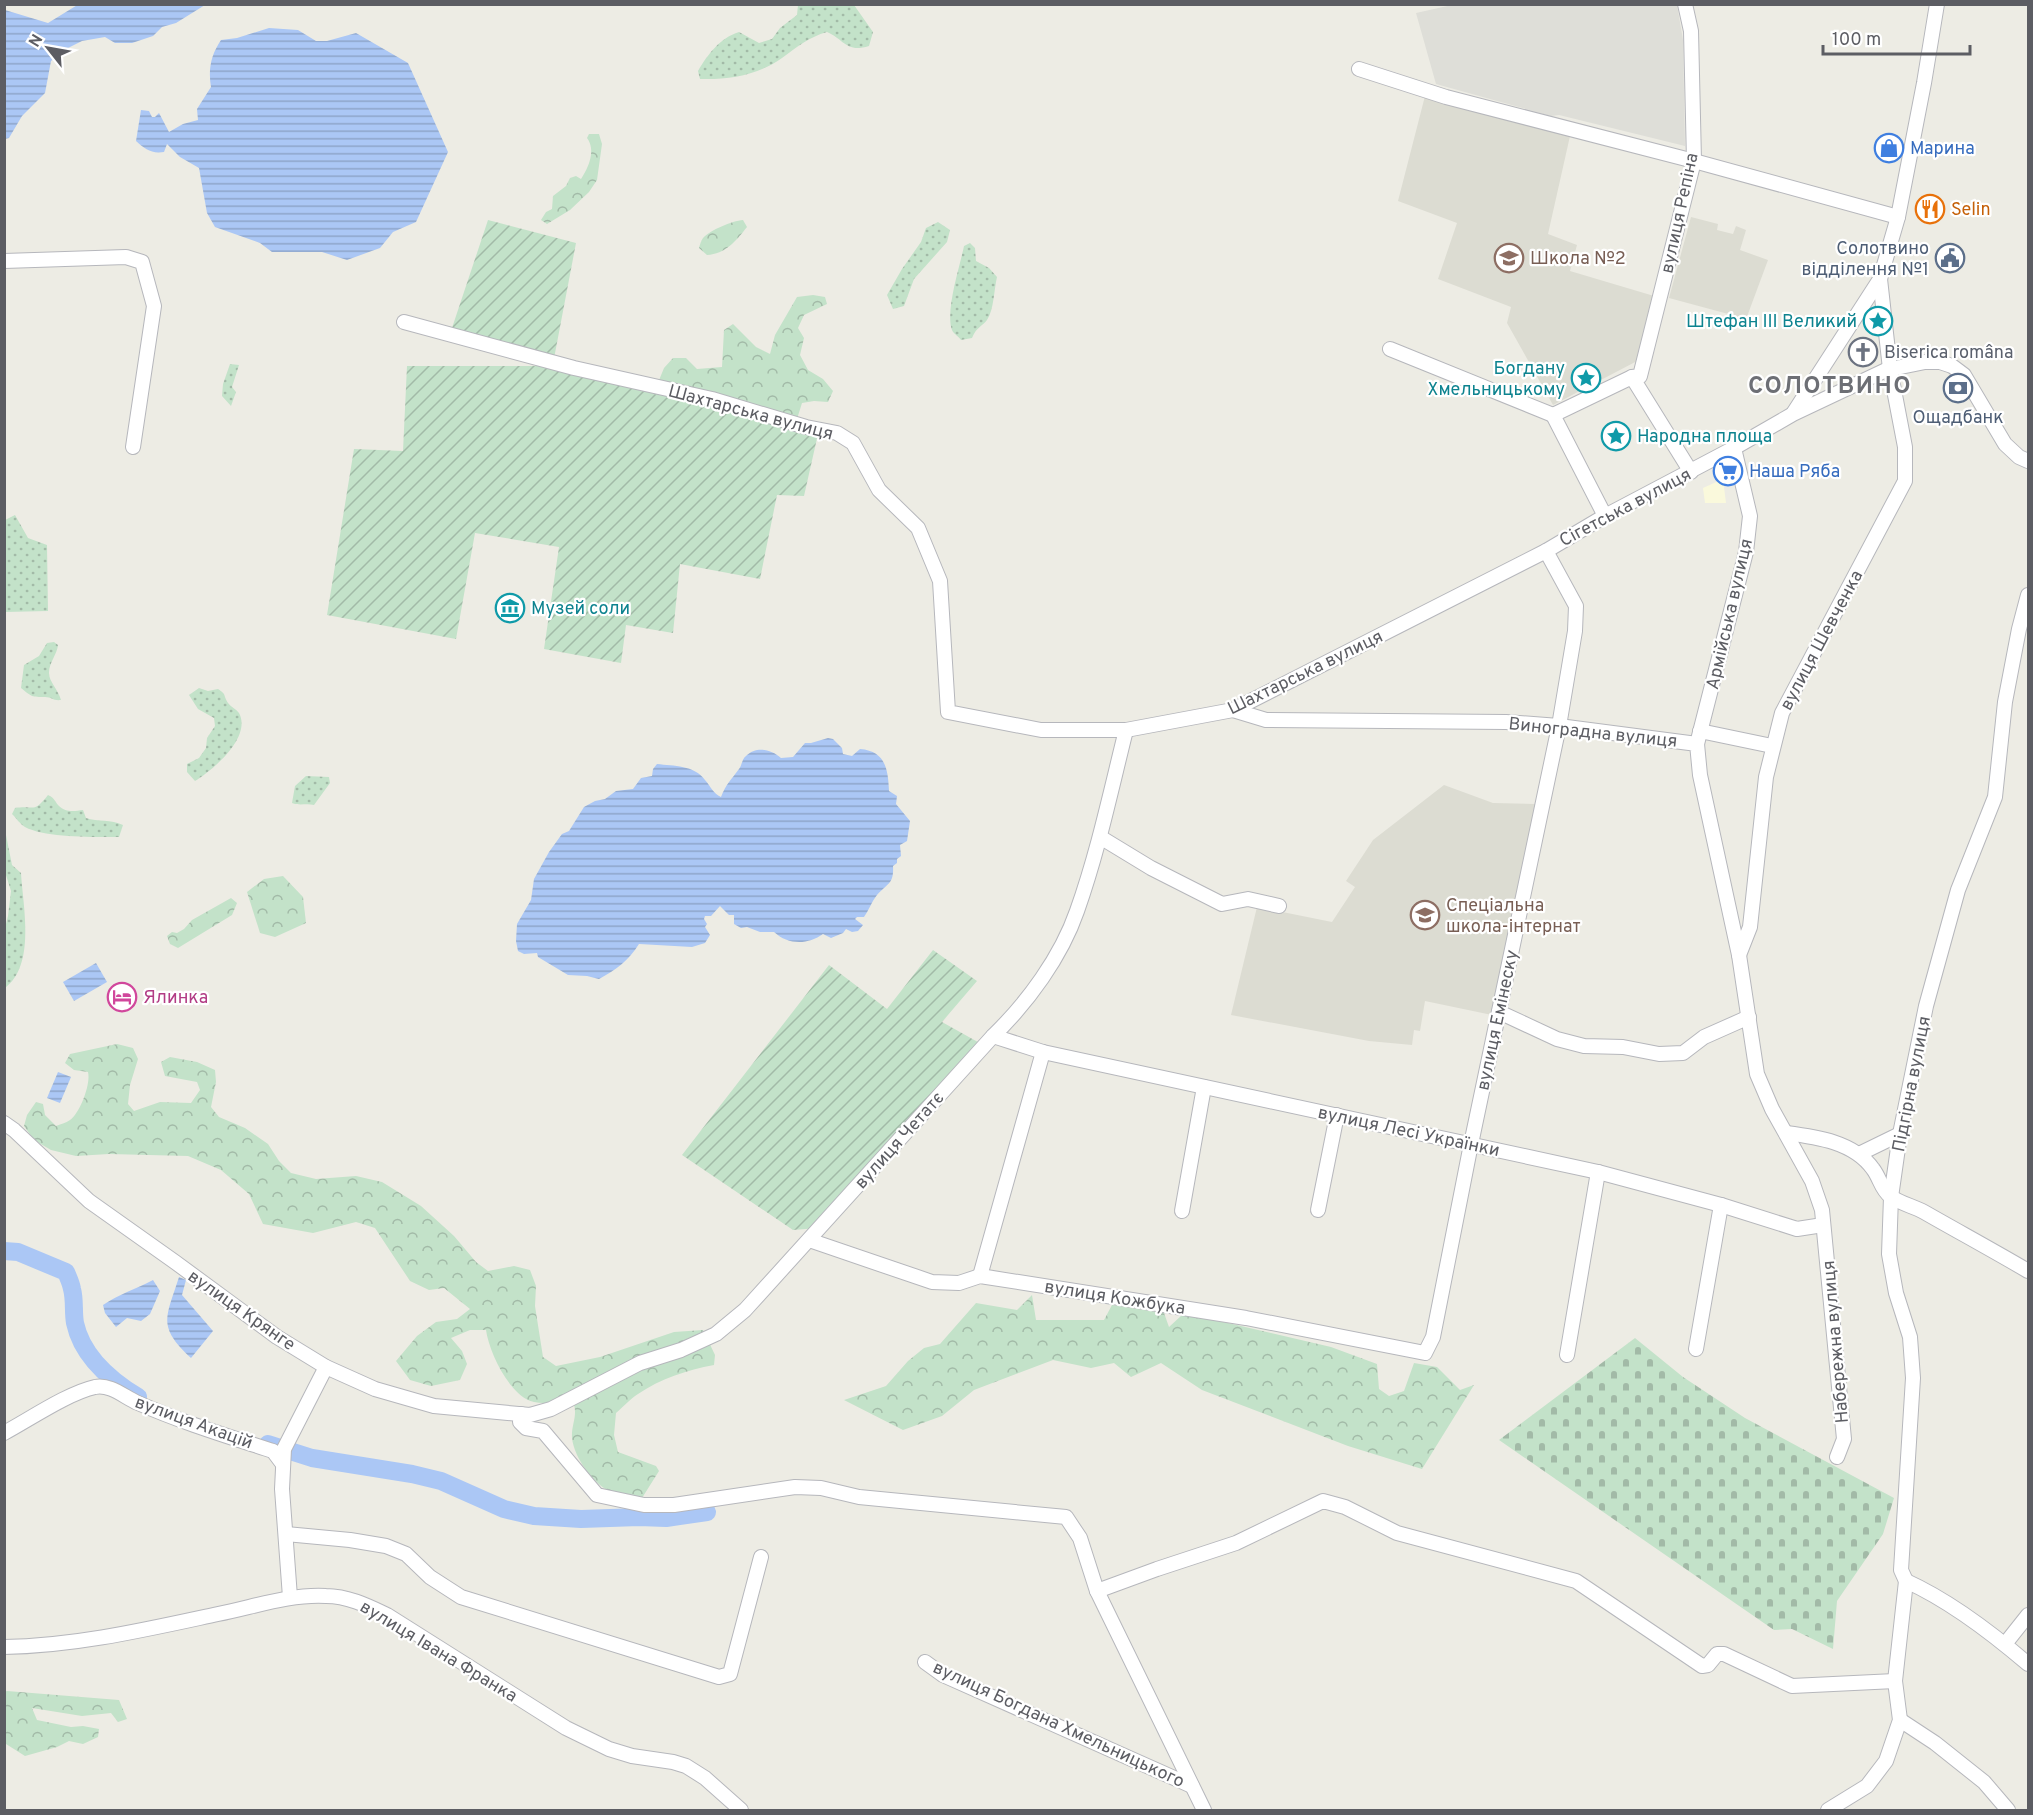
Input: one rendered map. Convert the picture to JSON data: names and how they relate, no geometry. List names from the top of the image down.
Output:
{
  "streets": {
    "street": [
      "вулиця Репіна",
      "Шахтарська вулиця",
      "Сігетська вулиця",
      "Армійська вулиця",
      "вулиця Шевченка",
      "Виноградна вулиця",
      "вулиця Емінеску",
      "Підгірна вулиця",
      "вулиця Лесі Українки",
      "вулиця Четатє",
      "вулиця Кожбука",
      "вулиця Крянге",
      "Набережна вулиця",
      "вулиця Акацій",
      "вулиця Івана Франка",
      "вулиця Богдана Хмельницького"
    ]
  },
  "crossings": [
    ["Шахтарська вулиця", "Сігетська вулиця"],
    ["Шахтарська вулиця", "Виноградна вулиця"],
    ["Шахтарська вулиця", "вулиця Емінеску"],
    ["Шахтарська вулиця", "вулиця Четатє"],
    ["Сігетська вулиця", "Армійська вулиця"],
    ["Сігетська вулиця", "вулиця Шевченка"],
    ["Сігетська вулиця", "вулиця Емінеску"],
    ["Армійська вулиця", "Виноградна вулиця"],
    ["вулиця Шевченка", "Виноградна вулиця"],
    ["Виноградна вулиця", "вулиця Емінеску"],
    ["Виноградна вулиця", "вулиця Лесі Українки"],
    ["Виноградна вулиця", "Набережна вулиця"],
    ["вулиця Емінеску", "вулиця Лесі Українки"],
    ["вулиця Емінеску", "вулиця Кожбука"],
    ["вулиця Лесі Українки", "вулиця Четатє"],
    ["вулиця Лесі Українки", "Набережна вулиця"],
    ["вулиця Четатє", "вулиця Кожбука"],
    ["вулиця Четатє", "вулиця Крянге"],
    ["вулиця Четатє", "вулиця Богдана Хмельницького"],
    ["вулиця Крянге", "вулиця Богдана Хмельницького"]
  ],
  "districts": ["СОЛОТВИНО"],
  "places": {
    "shop": ["Марина"],
    "restaurant": ["Selin"],
    "school or university": ["Школа №2", "Спеціальна школа-інтернат"],
    "public building": ["Солотвино відділення №1"],
    "place": ["Штефан III Великий", "Богдану Хмельницькому", "Народна площа"],
    "church": ["Biserica româna"],
    "bank": ["Ощадбанк"],
    "supermarket": ["Наша Ряба"],
    "museum": ["Музей соли"],
    "hotel": ["Ялинка"]
  },
  "scale_bar": "100 m",
  "north": "top left"
}
